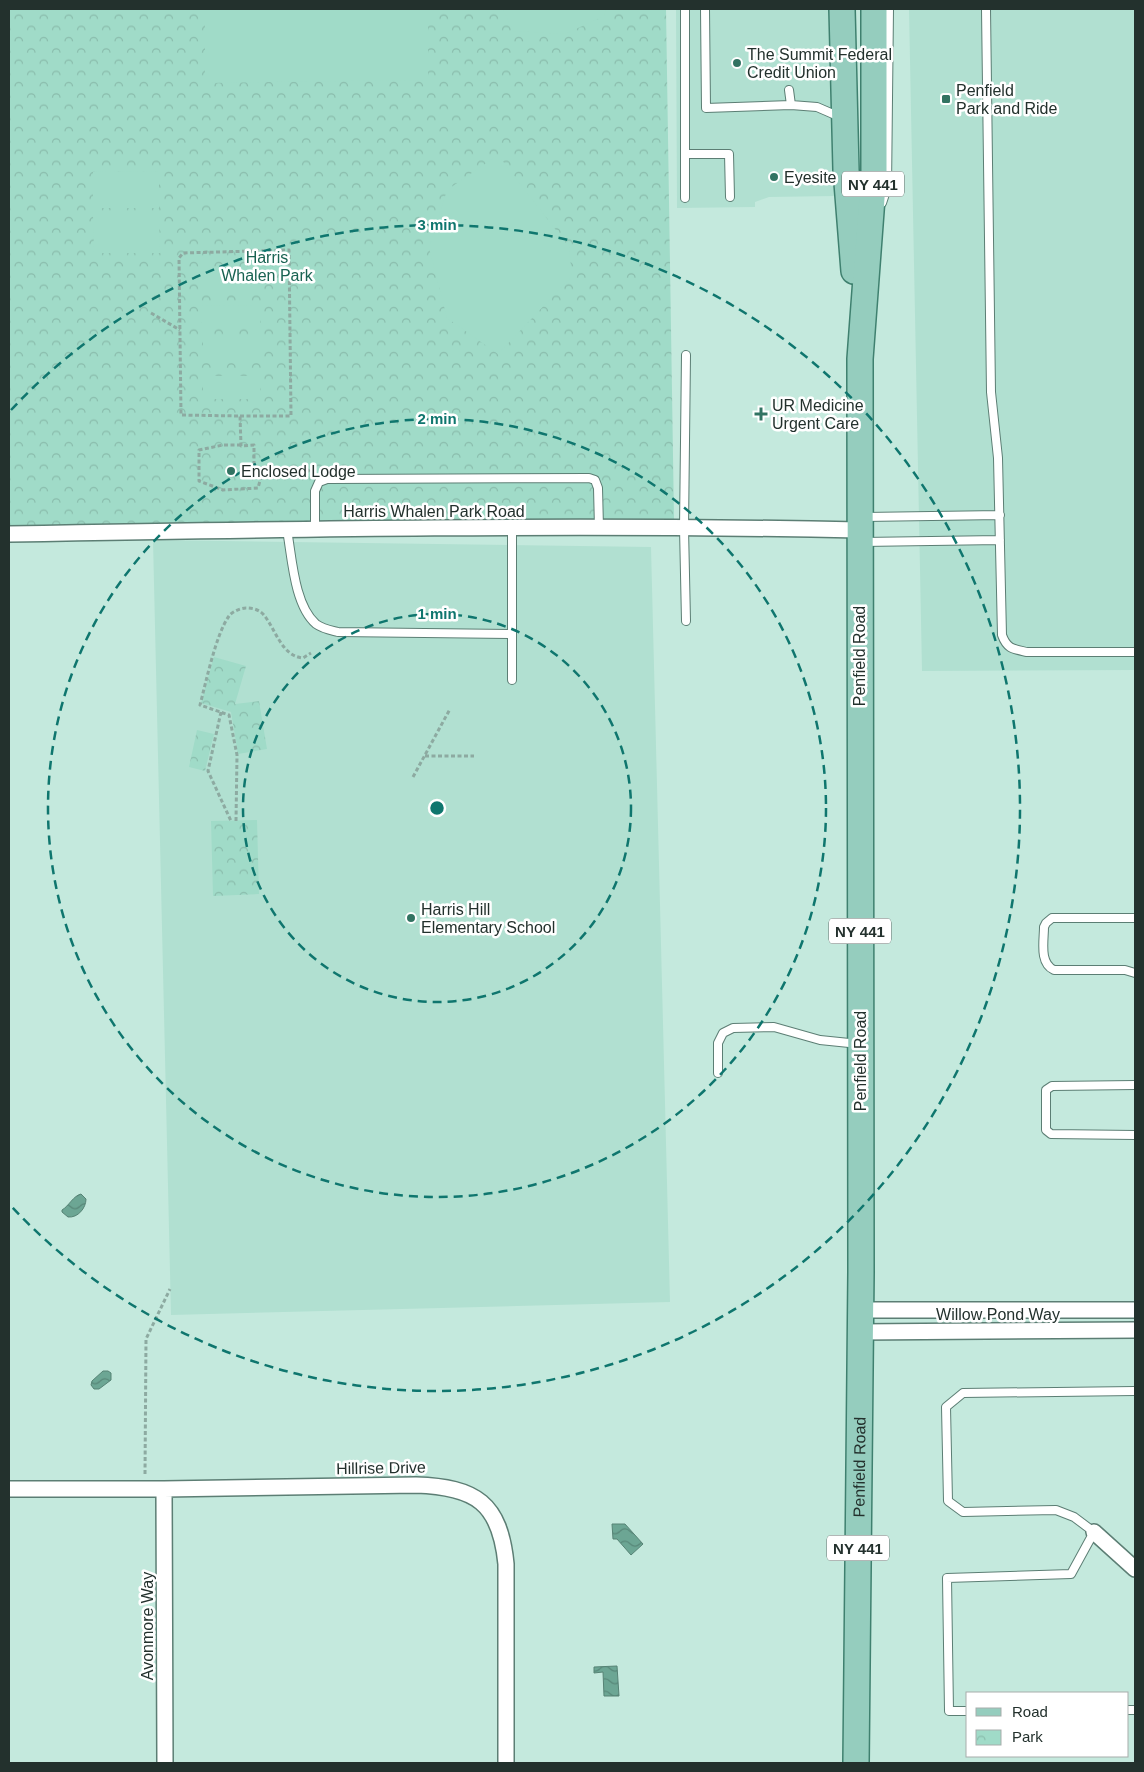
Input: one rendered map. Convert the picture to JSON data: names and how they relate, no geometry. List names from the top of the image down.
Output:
{
  "streets": {
    "main road": ["NY 441", "Penfield Road"],
    "street": [
      "Harris Whalen Park Road",
      "Willow Pond Way",
      "Hillrise Drive",
      "Avonmore Way"
    ]
  },
  "crossings": [
    ["Harris Whalen Park Road", "Penfield Road"],
    ["Penfield Road", "Willow Pond Way"],
    ["Hillrise Drive", "Avonmore Way"]
  ],
  "parks": ["Harris Whalen Park"],
  "places": {
    "other": [
      "The Summit Federal Credit Union",
      "Eyesite",
      "Enclosed Lodge",
      "Harris Hill Elementary School"
    ],
    "transit": ["Penfield Park and Ride"],
    "health": ["UR Medicine Urgent Care"]
  },
  "legend": ["Road", "Park"],
  "rings": ["3 min", "2 min", "1 min"]
}
